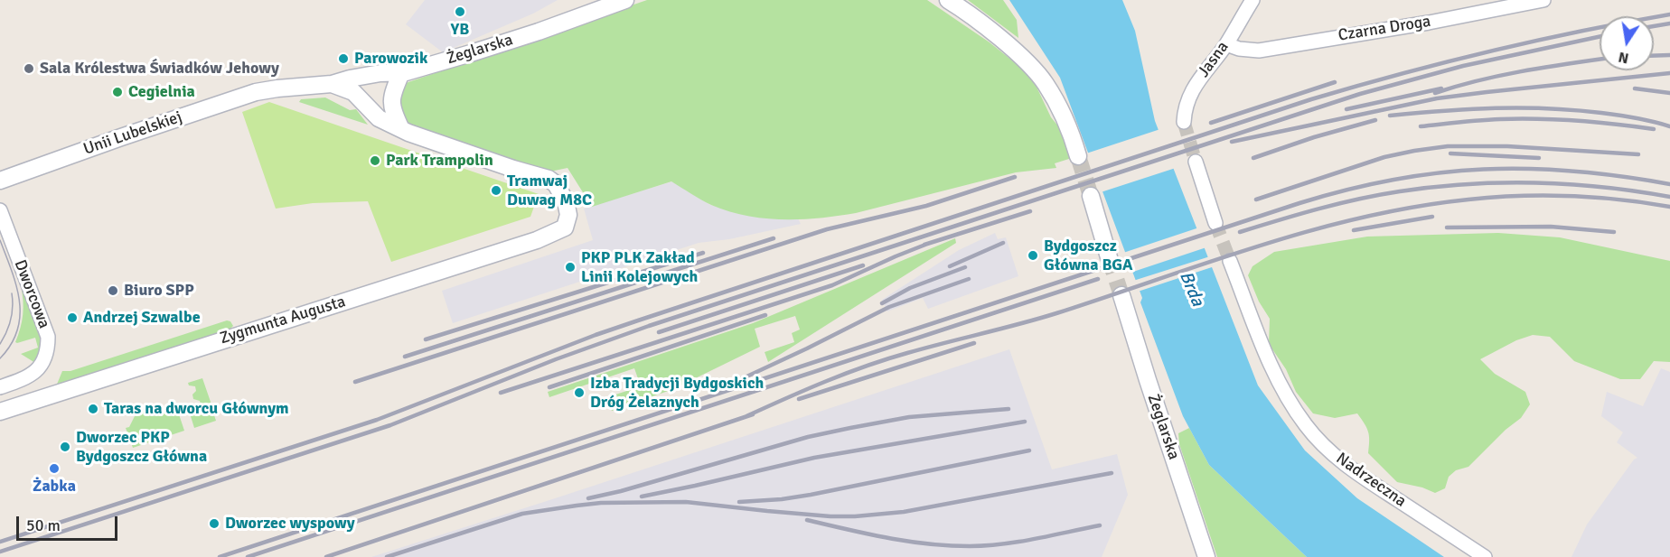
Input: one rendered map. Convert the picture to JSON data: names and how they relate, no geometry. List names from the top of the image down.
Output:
{
  "streets": {
    "street": [
      "Czarna Droga",
      "Żeglarska",
      "Jasna",
      "Unii Lubelskiej",
      "Dworcowa",
      "Zygmunta Augusta",
      "Nadrzeczna"
    ]
  },
  "crossings": [
    ["Czarna Droga", "Jasna"],
    ["Żeglarska", "Unii Lubelskiej"]
  ],
  "water": ["Brda"],
  "places": [
    "YB",
    "Parowozik",
    "Sala Królestwa Świadków Jehowy",
    "Cegielnia",
    "Park Trampolin",
    "Tramwaj Duwag M8C",
    "Bydgoszcz Główna BGA",
    "PKP PLK Zakład Linii Kolejowych",
    "Biuro SPP",
    "Andrzej Szwalbe",
    "Izba Tradycji Bydgoskich Dróg Żelaznych",
    "Taras na dworcu Głównym",
    "Dworzec PKP Bydgoszcz Główna",
    "Żabka",
    "Dworzec wyspowy"
  ],
  "scale_bar": "50 m",
  "north": "bottom"
}
